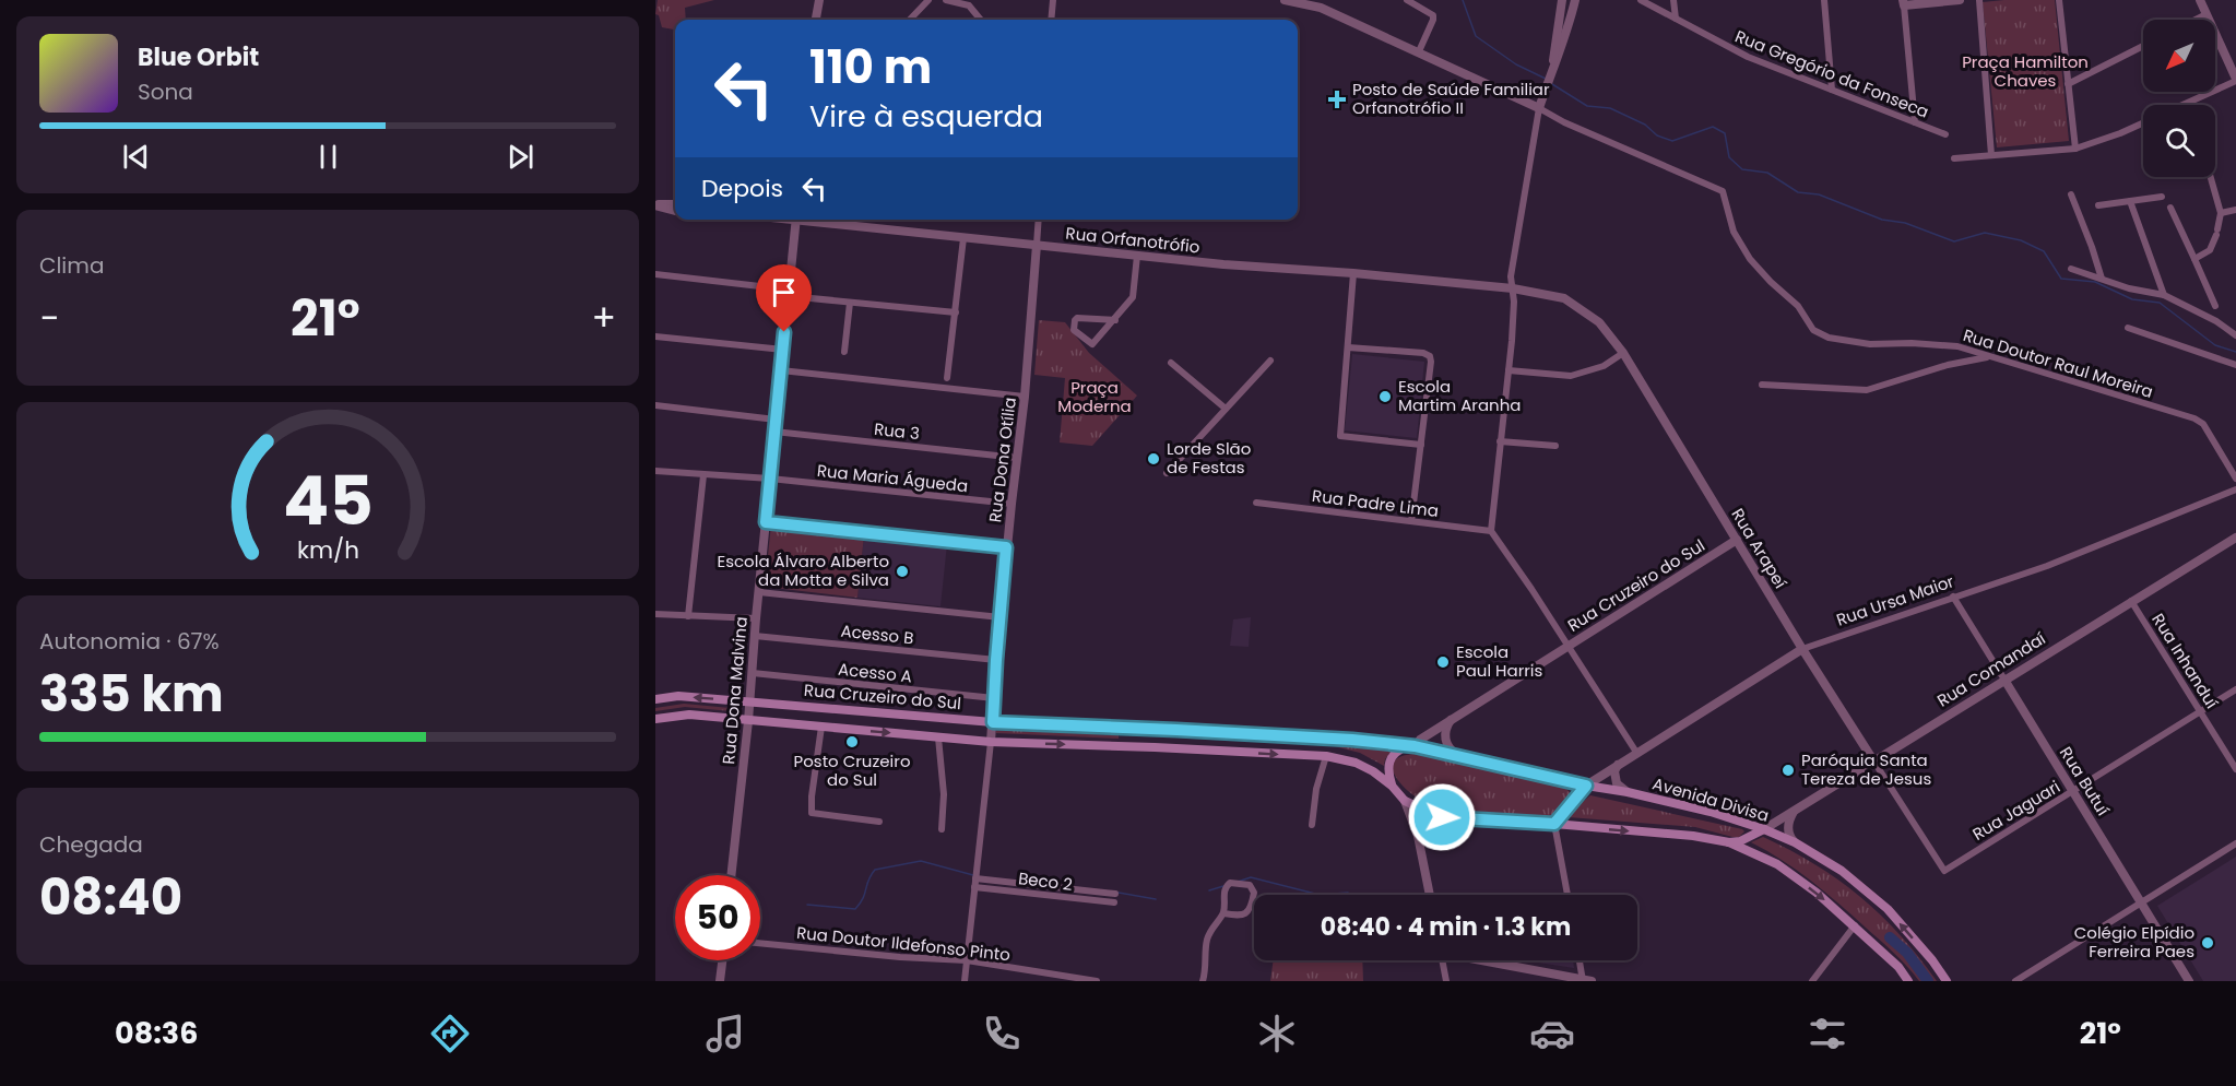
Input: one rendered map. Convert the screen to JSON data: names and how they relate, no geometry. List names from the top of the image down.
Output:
{
  "streets": {
    "main road": ["Rua Cruzeiro do Sul", "Avenida Divisa"],
    "street": [
      "Rua Gregório da Fonseca",
      "Rua Orfanotrófio",
      "Rua Doutor Raul Moreira",
      "Rua 3",
      "Rua Dona Otília",
      "Rua Maria Águeda",
      "Rua Padre Lima",
      "Rua Arapeí",
      "Rua Ursa Maior",
      "Acesso B",
      "Rua Inhanduí",
      "Rua Comandaí",
      "Acesso A",
      "Rua Dona Malvina",
      "Rua Butuí",
      "Rua Jaguari",
      "Beco 2",
      "Rua Doutor Ildefonso Pinto"
    ]
  },
  "crossings": [
    ["Rua Orfanotrófio", "Rua Dona Otília"],
    ["Rua Orfanotrófio", "Rua Arapeí"],
    ["Rua 3", "Rua Dona Otília"],
    ["Rua 3", "Rua Dona Malvina"],
    ["Rua Dona Otília", "Rua Maria Águeda"],
    ["Rua Dona Otília", "Rua Cruzeiro do Sul"],
    ["Rua Dona Otília", "Acesso B"],
    ["Rua Dona Otília", "Acesso A"],
    ["Rua Dona Otília", "Beco 2"],
    ["Rua Dona Otília", "Rua Doutor Ildefonso Pinto"],
    ["Rua Maria Águeda", "Rua Dona Malvina"],
    ["Rua Arapeí", "Rua Cruzeiro do Sul"],
    ["Rua Arapeí", "Rua Ursa Maior"],
    ["Rua Arapeí", "Rua Comandaí"],
    ["Rua Arapeí", "Rua Jaguari"],
    ["Rua Cruzeiro do Sul", "Rua Dona Malvina"],
    ["Rua Cruzeiro do Sul", "Avenida Divisa"],
    ["Rua Ursa Maior", "Rua Butuí"],
    ["Rua Ursa Maior", "Avenida Divisa"],
    ["Acesso B", "Rua Dona Malvina"],
    ["Rua Inhanduí", "Rua Comandaí"],
    ["Rua Inhanduí", "Rua Jaguari"],
    ["Rua Comandaí", "Rua Butuí"],
    ["Rua Comandaí", "Avenida Divisa"],
    ["Acesso A", "Rua Dona Malvina"],
    ["Rua Butuí", "Rua Jaguari"]
  ],
  "parks": ["Praça Hamilton Chaves", "Praça Moderna"],
  "places": {
    "health": ["Posto de Saúde Familiar Orfanotrófio II"],
    "other": [
      "Escola Martim Aranha",
      "Lorde Slão de Festas",
      "Escola Álvaro Alberto da Motta e Silva",
      "Escola Paul Harris",
      "Posto Cruzeiro do Sul",
      "Paróquia Santa Tereza de Jesus",
      "Colégio Elpídio Ferreira Paes"
    ]
  },
  "north": "bottom left",
  "page": {
    "turn": ["110 m", "Vire à esquerda"],
    "song": ["Blue Orbit", "Sona"],
    "then": "Depois",
    "tile": [
      "Clima",
      ["Autonomia · 67%", "335 km"],
      ["Chegada", "08:40"]
    ],
    "heat": ["−", "21°", "+"],
    "limit": "50",
    "trip": "08:40 · 4 min · 1.3 km",
    "tabs": ["08:36", "21°"],
    "gauge": ["45", "km/h"]
  }
}
